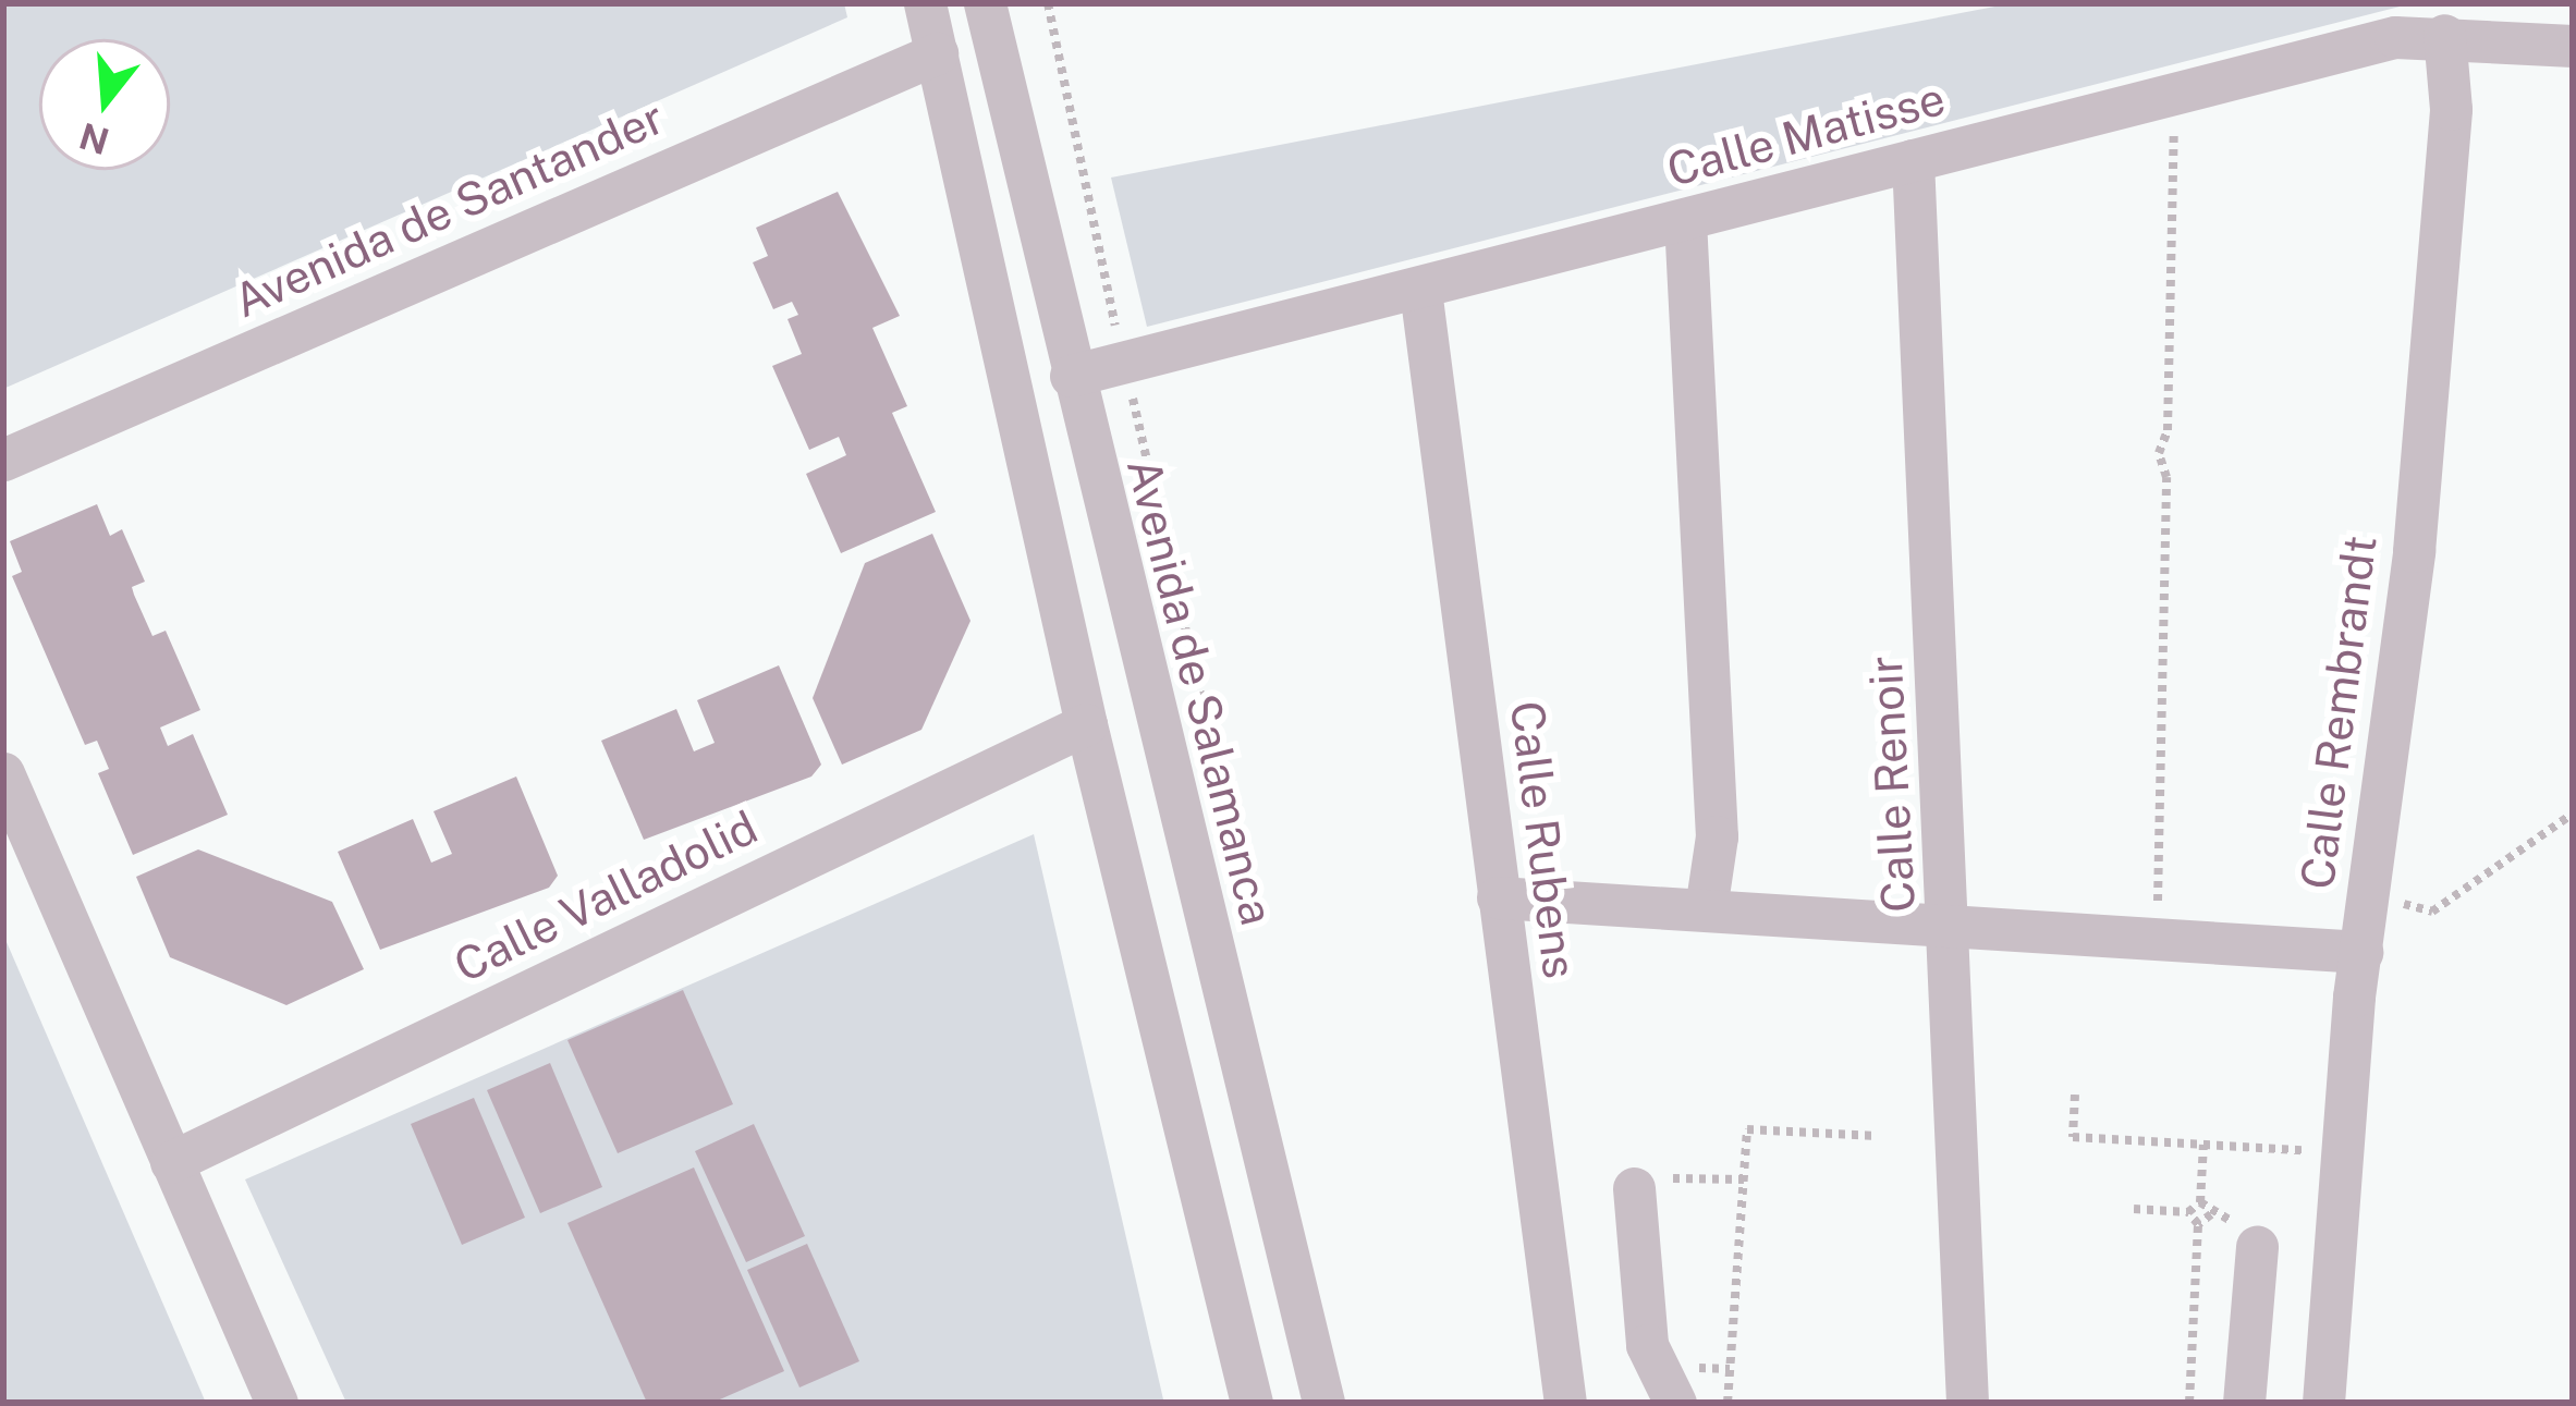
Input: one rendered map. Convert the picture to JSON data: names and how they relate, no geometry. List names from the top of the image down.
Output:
{
  "streets": {
    "street": [
      "Calle Matisse",
      "Avenida de Santander",
      "Avenida de Salamanca",
      "Calle Rembrandt",
      "Calle Renoir",
      "Calle Rubens",
      "Calle Valladolid"
    ]
  },
  "crossings": [
    ["Calle Matisse", "Avenida de Salamanca"],
    ["Calle Matisse", "Calle Rembrandt"],
    ["Calle Matisse", "Calle Renoir"],
    ["Calle Matisse", "Calle Rubens"]
  ],
  "north": "bottom"
}
